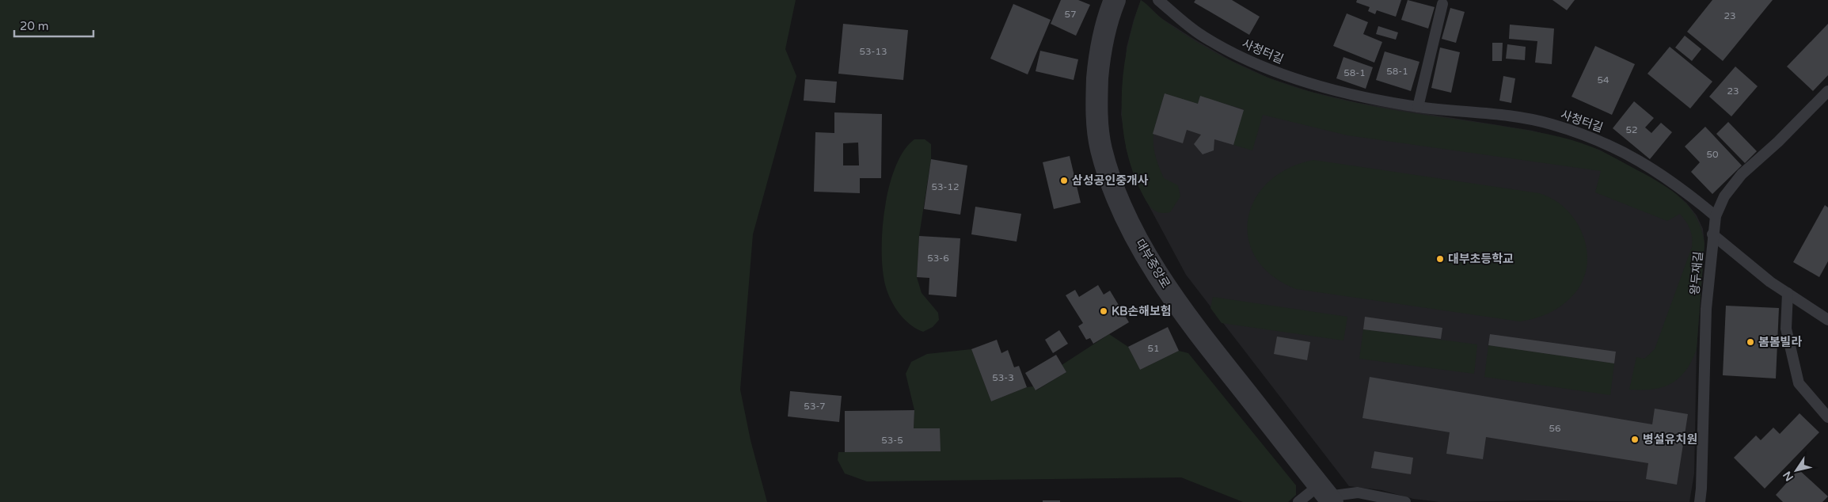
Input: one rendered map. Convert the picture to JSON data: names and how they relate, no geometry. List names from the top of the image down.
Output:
{
  "streets": {
    "street": ["대부중앙로"],
    "lane": ["사청터길", "왕두재길"]
  },
  "crossings": [
    ["사청터길", "왕두재길"]
  ],
  "places": [
    "삼성공인중개사",
    "대부초등학교",
    "KB손해보험",
    "봄봄빌라",
    "병설유치원"
  ],
  "house_numbers": [
    "57",
    "23",
    "53-13",
    "58-1",
    "58-1",
    "54",
    "23",
    "52",
    "50",
    "53-12",
    "53-6",
    "51",
    "53-3",
    "53-7",
    "56",
    "53-5"
  ],
  "scale_bar": "20 m",
  "north": "bottom left"
}
